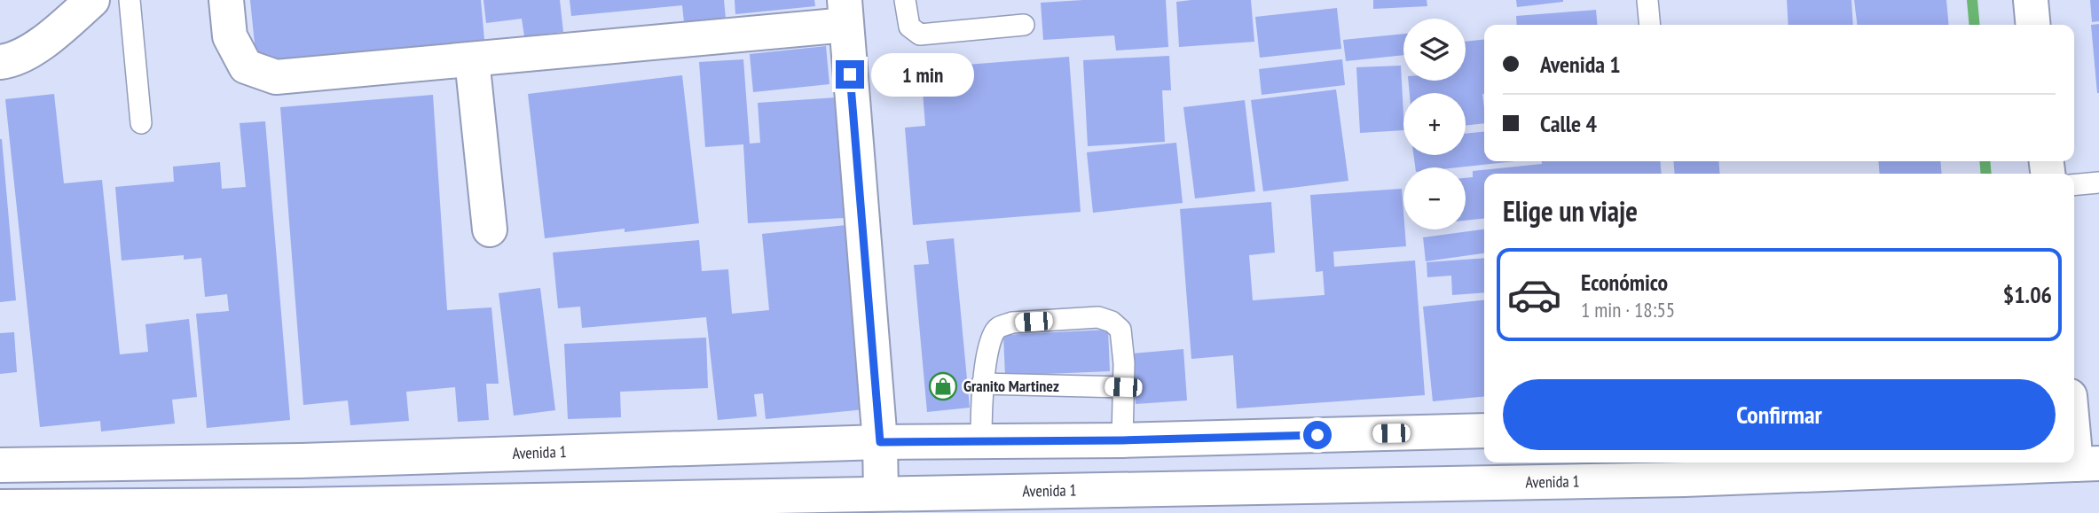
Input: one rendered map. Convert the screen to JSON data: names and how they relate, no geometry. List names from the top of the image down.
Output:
{
  "streets": {
    "street": ["Avenida 1"]
  },
  "places": {
    "shop": ["Granito Martinez"]
  },
  "page": {
    "map_buttons": ["+", "−"],
    "banner": ["Avenida 1", "Calle 4"],
    "bubble": "1 min",
    "heading": "Elige un viaje",
    "list": [
      {
        "name": "Económico",
        "note": "1 min · 18:55",
        "value": "$1.06"
      }
    ],
    "buttons": "Confirmar"
  }
}
